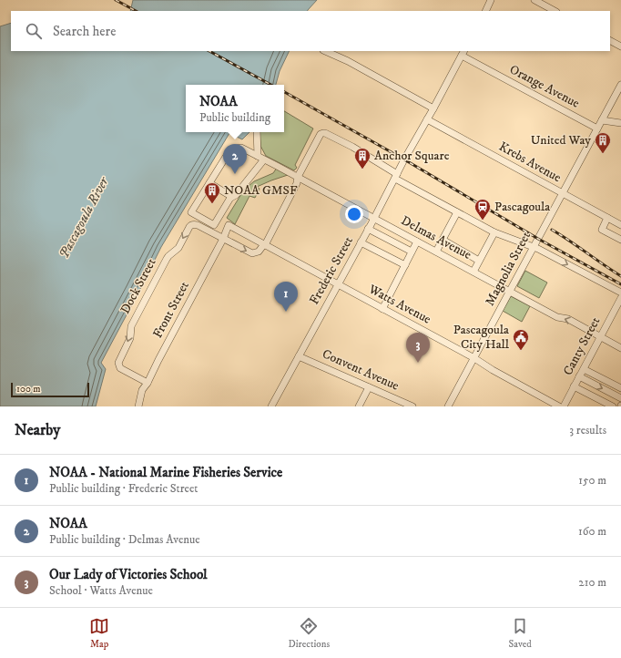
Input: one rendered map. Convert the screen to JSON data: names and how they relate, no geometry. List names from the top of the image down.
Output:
{
  "streets": {
    "street": [
      "Orange Avenue",
      "Krebs Avenue",
      "Delmas Avenue",
      "Magnolia Street",
      "Frederic Street",
      "Dock Street",
      "Watts Avenue",
      "Front Street",
      "Canty Street",
      "Convent Avenue"
    ]
  },
  "crossings": [
    ["Orange Avenue", "Magnolia Street"],
    ["Orange Avenue", "Frederic Street"],
    ["Krebs Avenue", "Magnolia Street"],
    ["Krebs Avenue", "Frederic Street"],
    ["Delmas Avenue", "Magnolia Street"],
    ["Delmas Avenue", "Frederic Street"],
    ["Delmas Avenue", "Canty Street"],
    ["Magnolia Street", "Watts Avenue"],
    ["Frederic Street", "Watts Avenue"],
    ["Frederic Street", "Convent Avenue"],
    ["Dock Street", "Front Street"],
    ["Watts Avenue", "Front Street"]
  ],
  "water": ["Pascagoula River"],
  "places": {
    "building": ["United Way", "Anchor Square", "NOAA GMSF"],
    "station": ["Pascagoula"],
    "public building": ["Pascagoula City Hall"]
  },
  "scale_bar": "100 m",
  "page": {
    "search": "Search here",
    "popup": ["NOAA", "Public building"],
    "pins": ["2", "1", "3"],
    "scale": "100 m",
    "heading": ["Nearby", "3 results"],
    "list": [
      {
        "mark": "1",
        "name": "NOAA - National Marine Fisheries Service",
        "note": "Public building · Frederic Street",
        "value": "150 m"
      },
      {
        "mark": "2",
        "name": "NOAA",
        "note": "Public building · Delmas Avenue",
        "value": "160 m"
      },
      {
        "mark": "3",
        "name": "Our Lady of Victories School",
        "note": "School · Watts Avenue",
        "value": "210 m"
      }
    ],
    "nav": ["Map", "Directions", "Saved"]
  }
}
